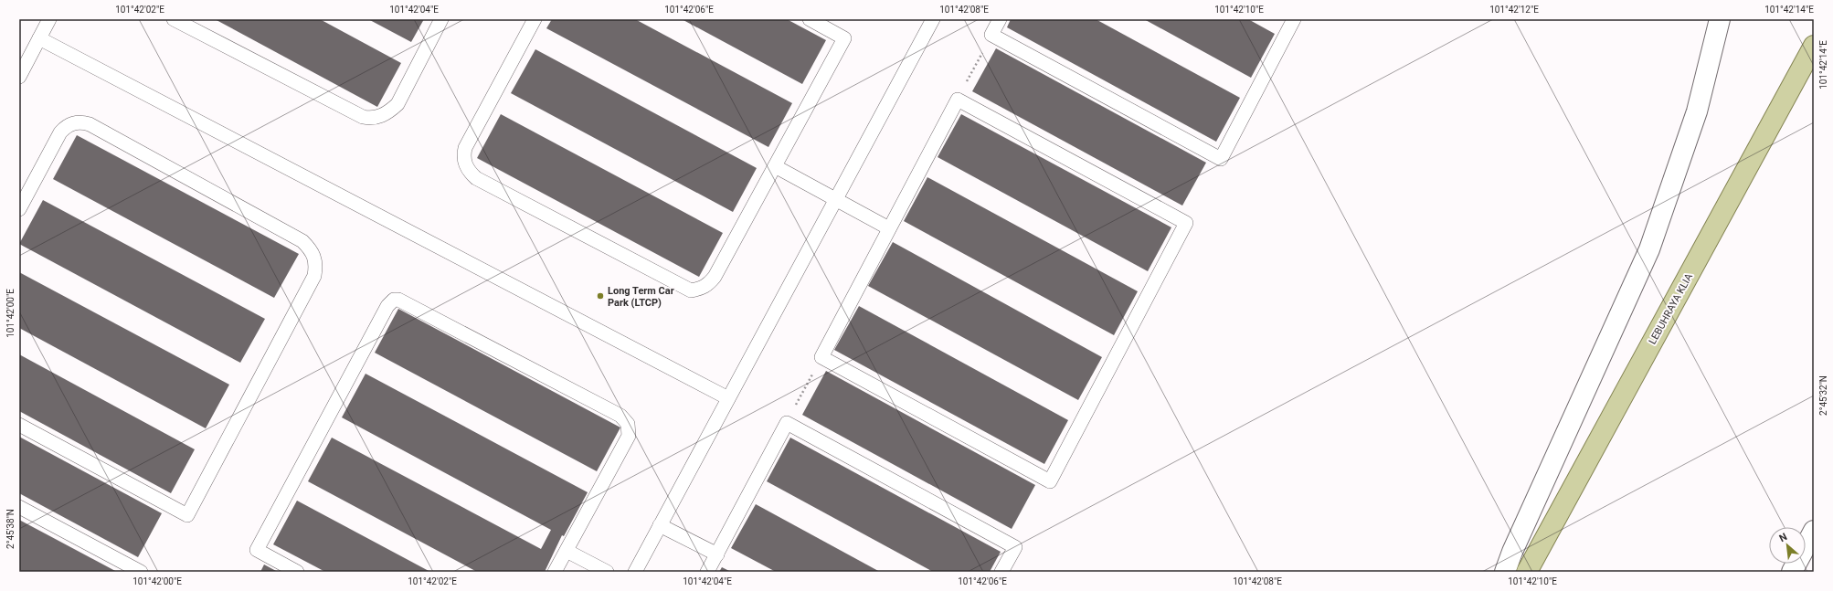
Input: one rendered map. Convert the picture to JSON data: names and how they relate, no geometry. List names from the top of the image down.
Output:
{
  "streets": {
    "main road": ["LEBUHRAYA KLIA"]
  },
  "places": ["Long Term Car Park (LTCP)"],
  "north": "top left",
  "coordinates": [
    "101°42'02\"E",
    "101°42'04\"E",
    "101°42'06\"E",
    "101°42'08\"E",
    "101°42'10\"E",
    "101°42'12\"E",
    "101°42'14\"E",
    "101°42'00\"E",
    "2°45'32\"N",
    "2°45'38\"N"
  ]
}
